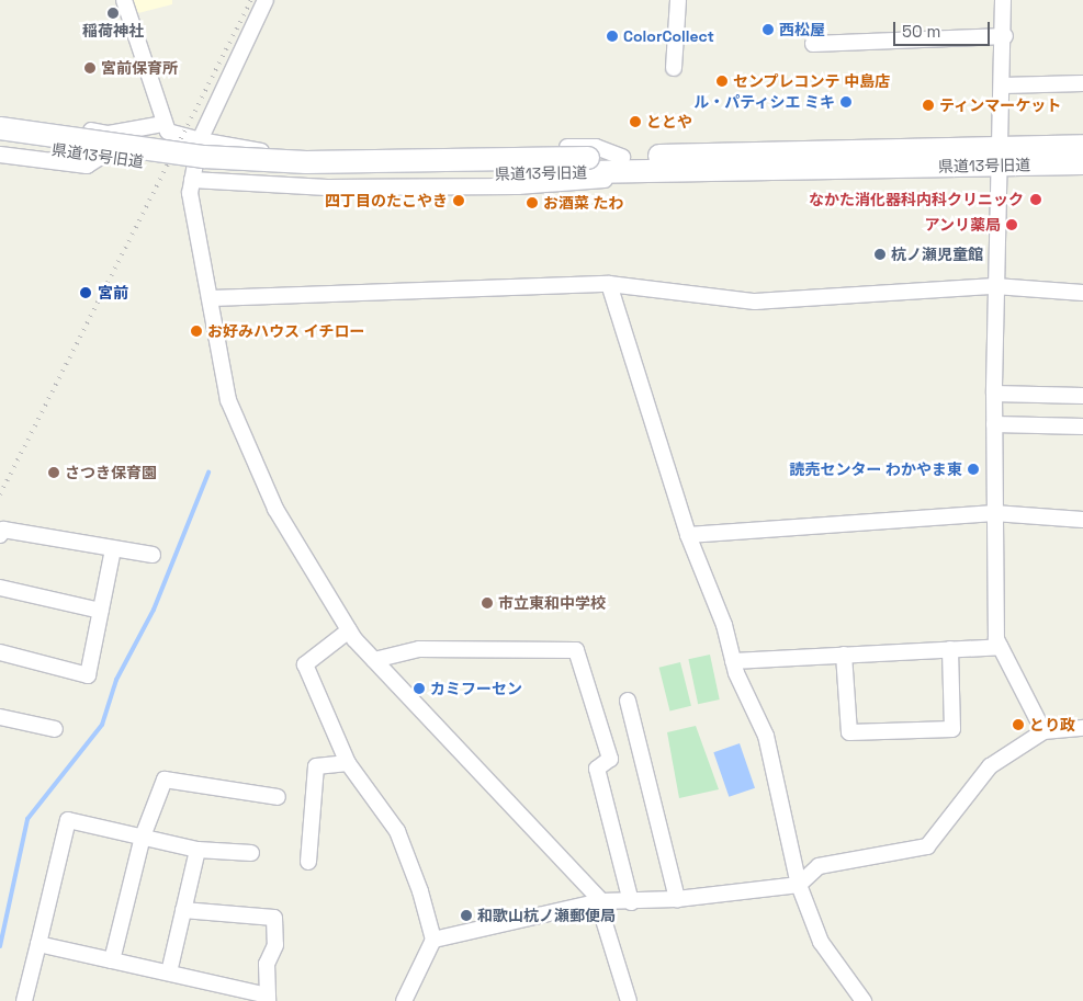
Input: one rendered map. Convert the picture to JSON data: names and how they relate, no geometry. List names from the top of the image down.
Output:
{
  "streets": {
    "street": ["県道13号旧道"]
  },
  "places": [
    "稲荷神社",
    "西松屋",
    "ColorCollect",
    "宮前保育所",
    "センプレコンテ 中島店",
    "ル・パティシエ ミキ",
    "ティンマーケット",
    "ととや",
    "なかた消化器科内科クリニック",
    "四丁目のたこやき",
    "お酒菜 たわ",
    "アンリ薬局",
    "杭ノ瀬児童館",
    "宮前",
    "お好みハウス イチロー",
    "読売センター わかやま東",
    "さつき保育園",
    "市立東和中学校",
    "カミフーセン",
    "とり政",
    "和歌山杭ノ瀬郵便局"
  ],
  "scale_bar": "50 m"
}
